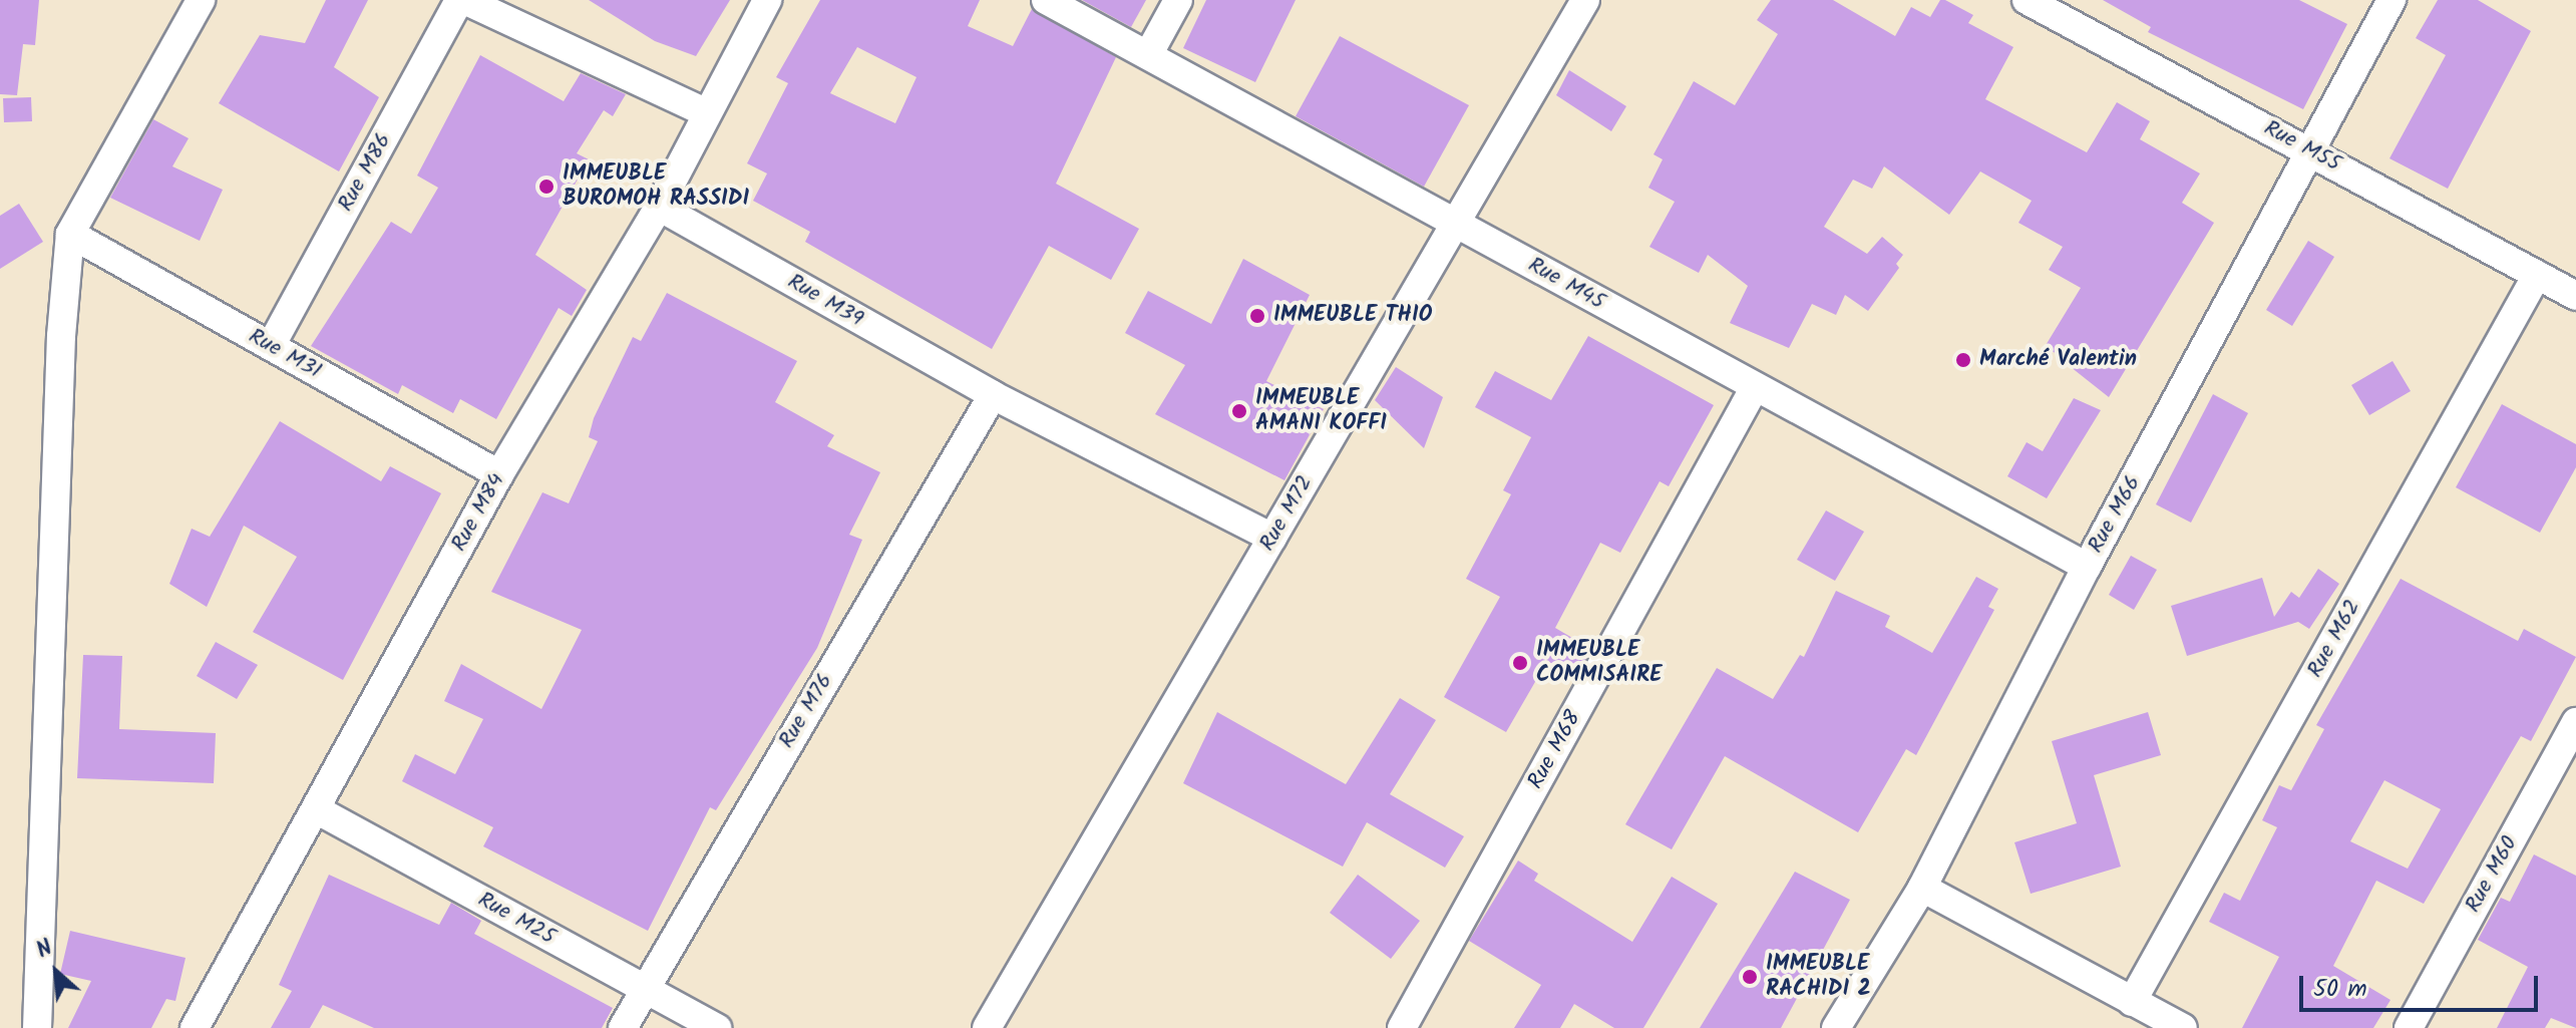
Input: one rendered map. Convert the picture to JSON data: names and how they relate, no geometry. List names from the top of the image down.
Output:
{
  "streets": {
    "street": [
      "Rue M55",
      "Rue M86",
      "Rue M45",
      "Rue M39",
      "Rue M31",
      "Rue M84",
      "Rue M72",
      "Rue M66",
      "Rue M62",
      "Rue M76",
      "Rue M68",
      "Rue M60",
      "Rue M25"
    ]
  },
  "crossings": [
    ["Rue M55", "Rue M66"],
    ["Rue M55", "Rue M62"],
    ["Rue M86", "Rue M31"],
    ["Rue M45", "Rue M72"],
    ["Rue M45", "Rue M66"],
    ["Rue M45", "Rue M68"],
    ["Rue M39", "Rue M84"],
    ["Rue M39", "Rue M72"],
    ["Rue M39", "Rue M76"],
    ["Rue M31", "Rue M84"],
    ["Rue M84", "Rue M25"],
    ["Rue M76", "Rue M25"]
  ],
  "places": [
    "IMMEUBLE BUROMOH RASSIDI",
    "IMMEUBLE THIO",
    "Marché Valentin",
    "IMMEUBLE AMANI KOFFI",
    "IMMEUBLE COMMISAIRE",
    "IMMEUBLE RACHIDI 2"
  ],
  "scale_bar": "50 m",
  "north": "top left"
}
